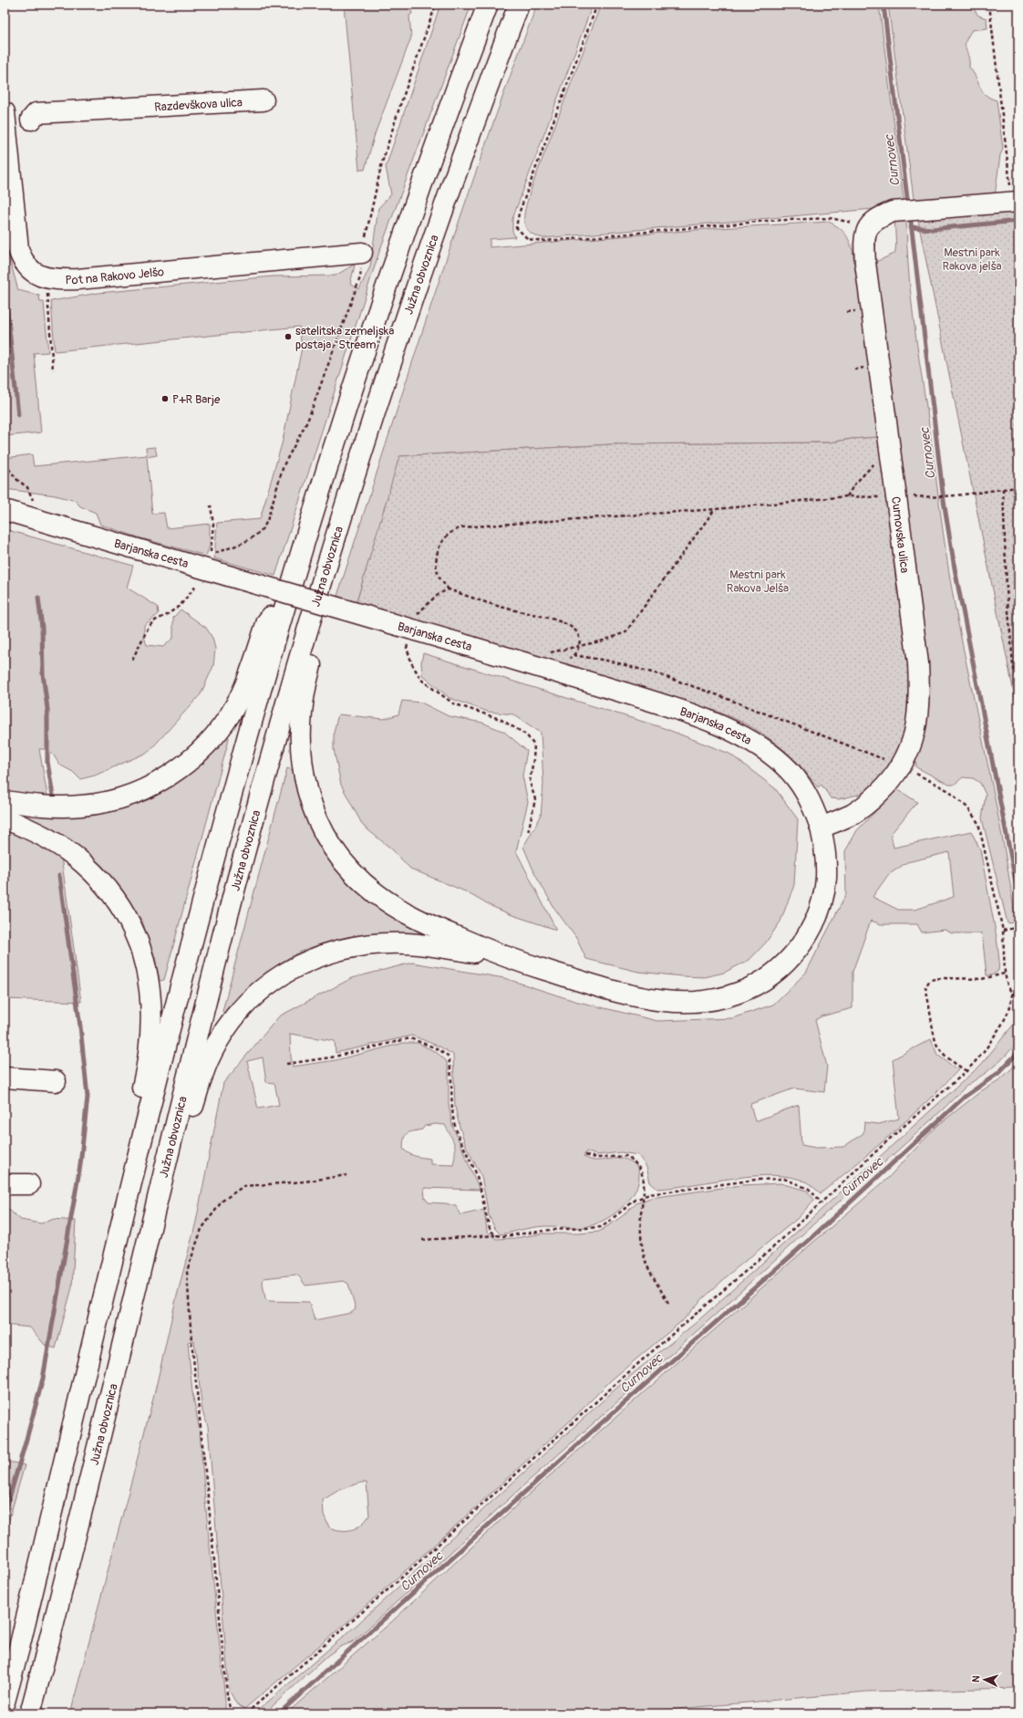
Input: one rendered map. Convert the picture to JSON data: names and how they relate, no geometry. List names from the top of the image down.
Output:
{
  "streets": {
    "main road": [
      "Razdevškova ulica",
      "Južna obvoznica",
      "Pot na Rakovo Jelšo",
      "Curnovska ulica",
      "Barjanska cesta"
    ]
  },
  "crossings": [
    ["Razdevškova ulica", "Pot na Rakovo Jelšo"],
    ["Curnovska ulica", "Barjanska cesta"]
  ],
  "water": ["Curnovec"],
  "parks": ["Mestni park Rakova jelša", "Mestni park Rakova Jelša"],
  "places": ["satelitska zemeljska postaja \"Stream\"", "P+R Barje"],
  "north": "left"
}
